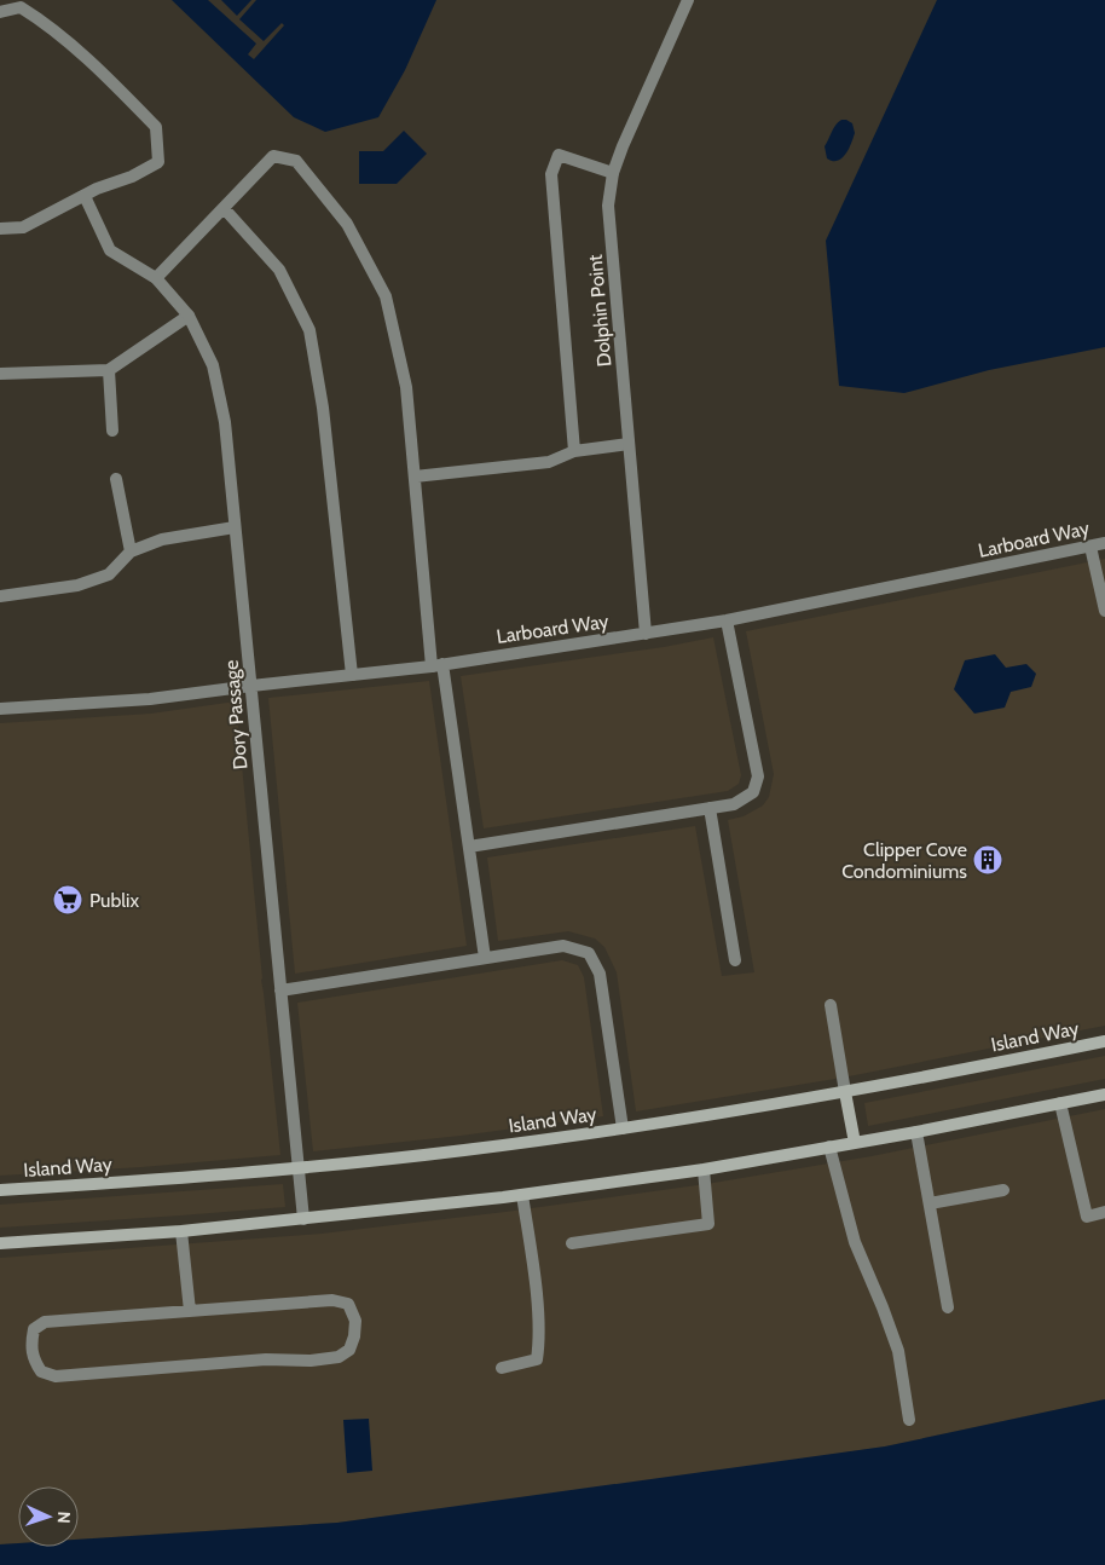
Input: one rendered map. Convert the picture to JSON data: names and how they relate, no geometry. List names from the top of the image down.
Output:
{
  "streets": {
    "street": [
      "Dolphin Point",
      "Larboard Way",
      "Dory Passage",
      "Island Way"
    ]
  },
  "crossings": [
    ["Dolphin Point", "Larboard Way"],
    ["Larboard Way", "Dory Passage"],
    ["Dory Passage", "Island Way"]
  ],
  "places": {
    "building": ["Clipper Cove Condominiums"],
    "supermarket": ["Publix"]
  },
  "north": "right"
}
